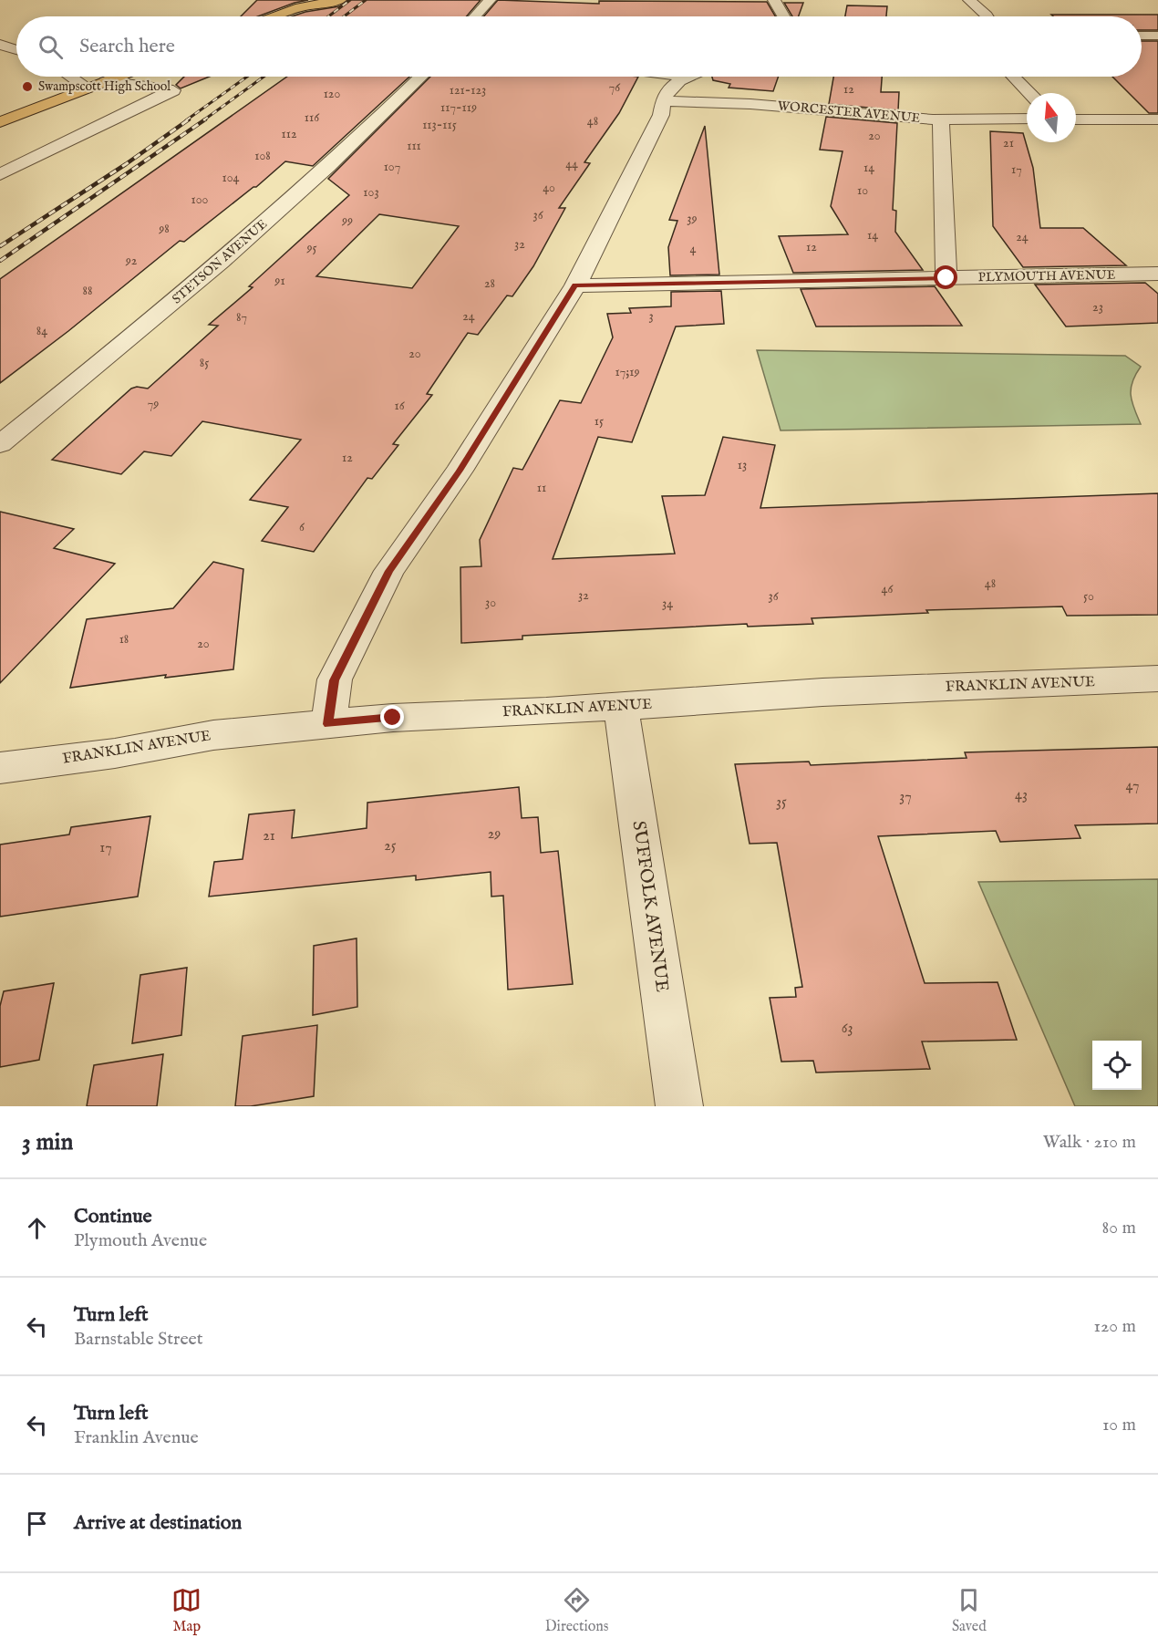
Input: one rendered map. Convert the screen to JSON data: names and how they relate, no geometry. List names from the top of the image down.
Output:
{
  "streets": {
    "street": [
      "WORCESTER AVENUE",
      "STETSON AVENUE",
      "PLYMOUTH AVENUE",
      "FRANKLIN AVENUE",
      "SUFFOLK AVENUE"
    ]
  },
  "crossings": [
    ["FRANKLIN AVENUE", "SUFFOLK AVENUE"]
  ],
  "places": ["Swampscott High School"],
  "house_numbers": [
    "76",
    "12",
    "121-123",
    "120",
    "117-119",
    "116",
    "48",
    "113-115",
    "112",
    "20",
    "21",
    "111",
    "108",
    "44",
    "107",
    "14",
    "17",
    "104",
    "40",
    "10",
    "103",
    "100",
    "36",
    "39",
    "99",
    "98",
    "14",
    "24",
    "32",
    "12",
    "95",
    "4",
    "92",
    "91",
    "28",
    "88",
    "23",
    "24",
    "3",
    "87",
    "84",
    "20",
    "85",
    "17;19",
    "79",
    "16",
    "15",
    "12",
    "13",
    "11",
    "6",
    "48",
    "46",
    "32",
    "36",
    "50",
    "30",
    "34",
    "18",
    "20",
    "47",
    "43",
    "37",
    "35",
    "29",
    "21",
    "25",
    "17",
    "63"
  ],
  "north": "top",
  "page": {
    "search": "Search here",
    "heading": ["3 min", "Walk · 210 m"],
    "list": [
      ["Continue", "Plymouth Avenue", "80 m"],
      ["Turn left", "Barnstable Street", "120 m"],
      ["Turn left", "Franklin Avenue", "10 m"],
      "Arrive at destination"
    ],
    "nav": ["Map", "Directions", "Saved"]
  }
}
